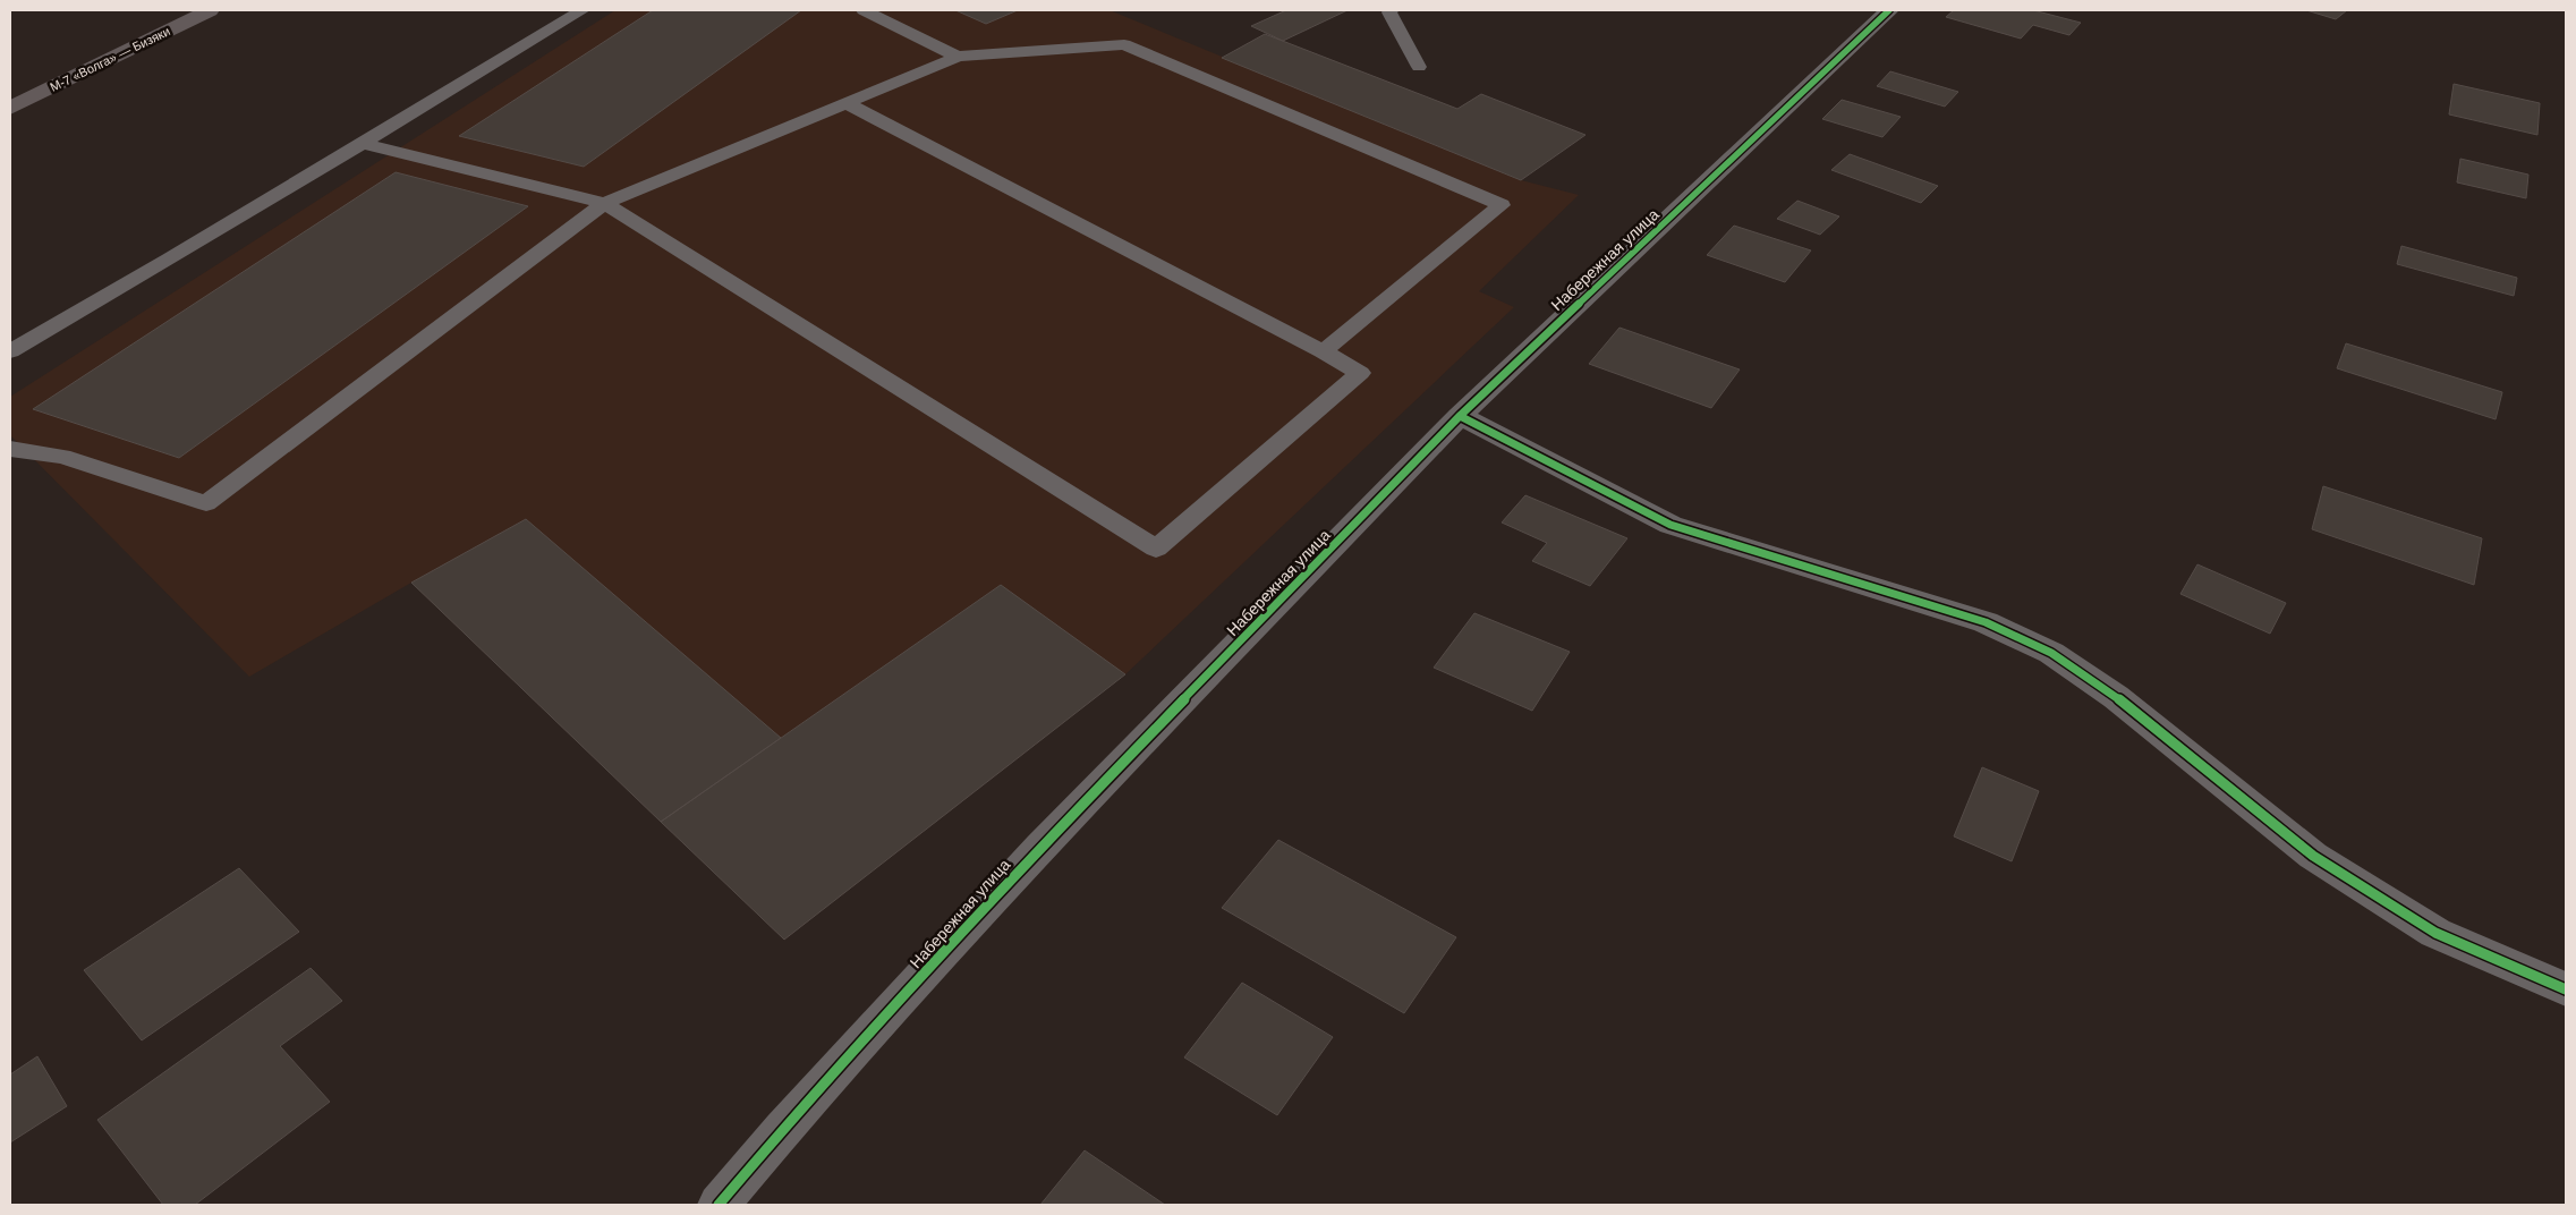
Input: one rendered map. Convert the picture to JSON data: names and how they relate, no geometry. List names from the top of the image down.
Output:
{
  "streets": {
    "main road": ["М-7 «Волга» — Бизяки"],
    "street": ["Набережная улица"]
  }
}
